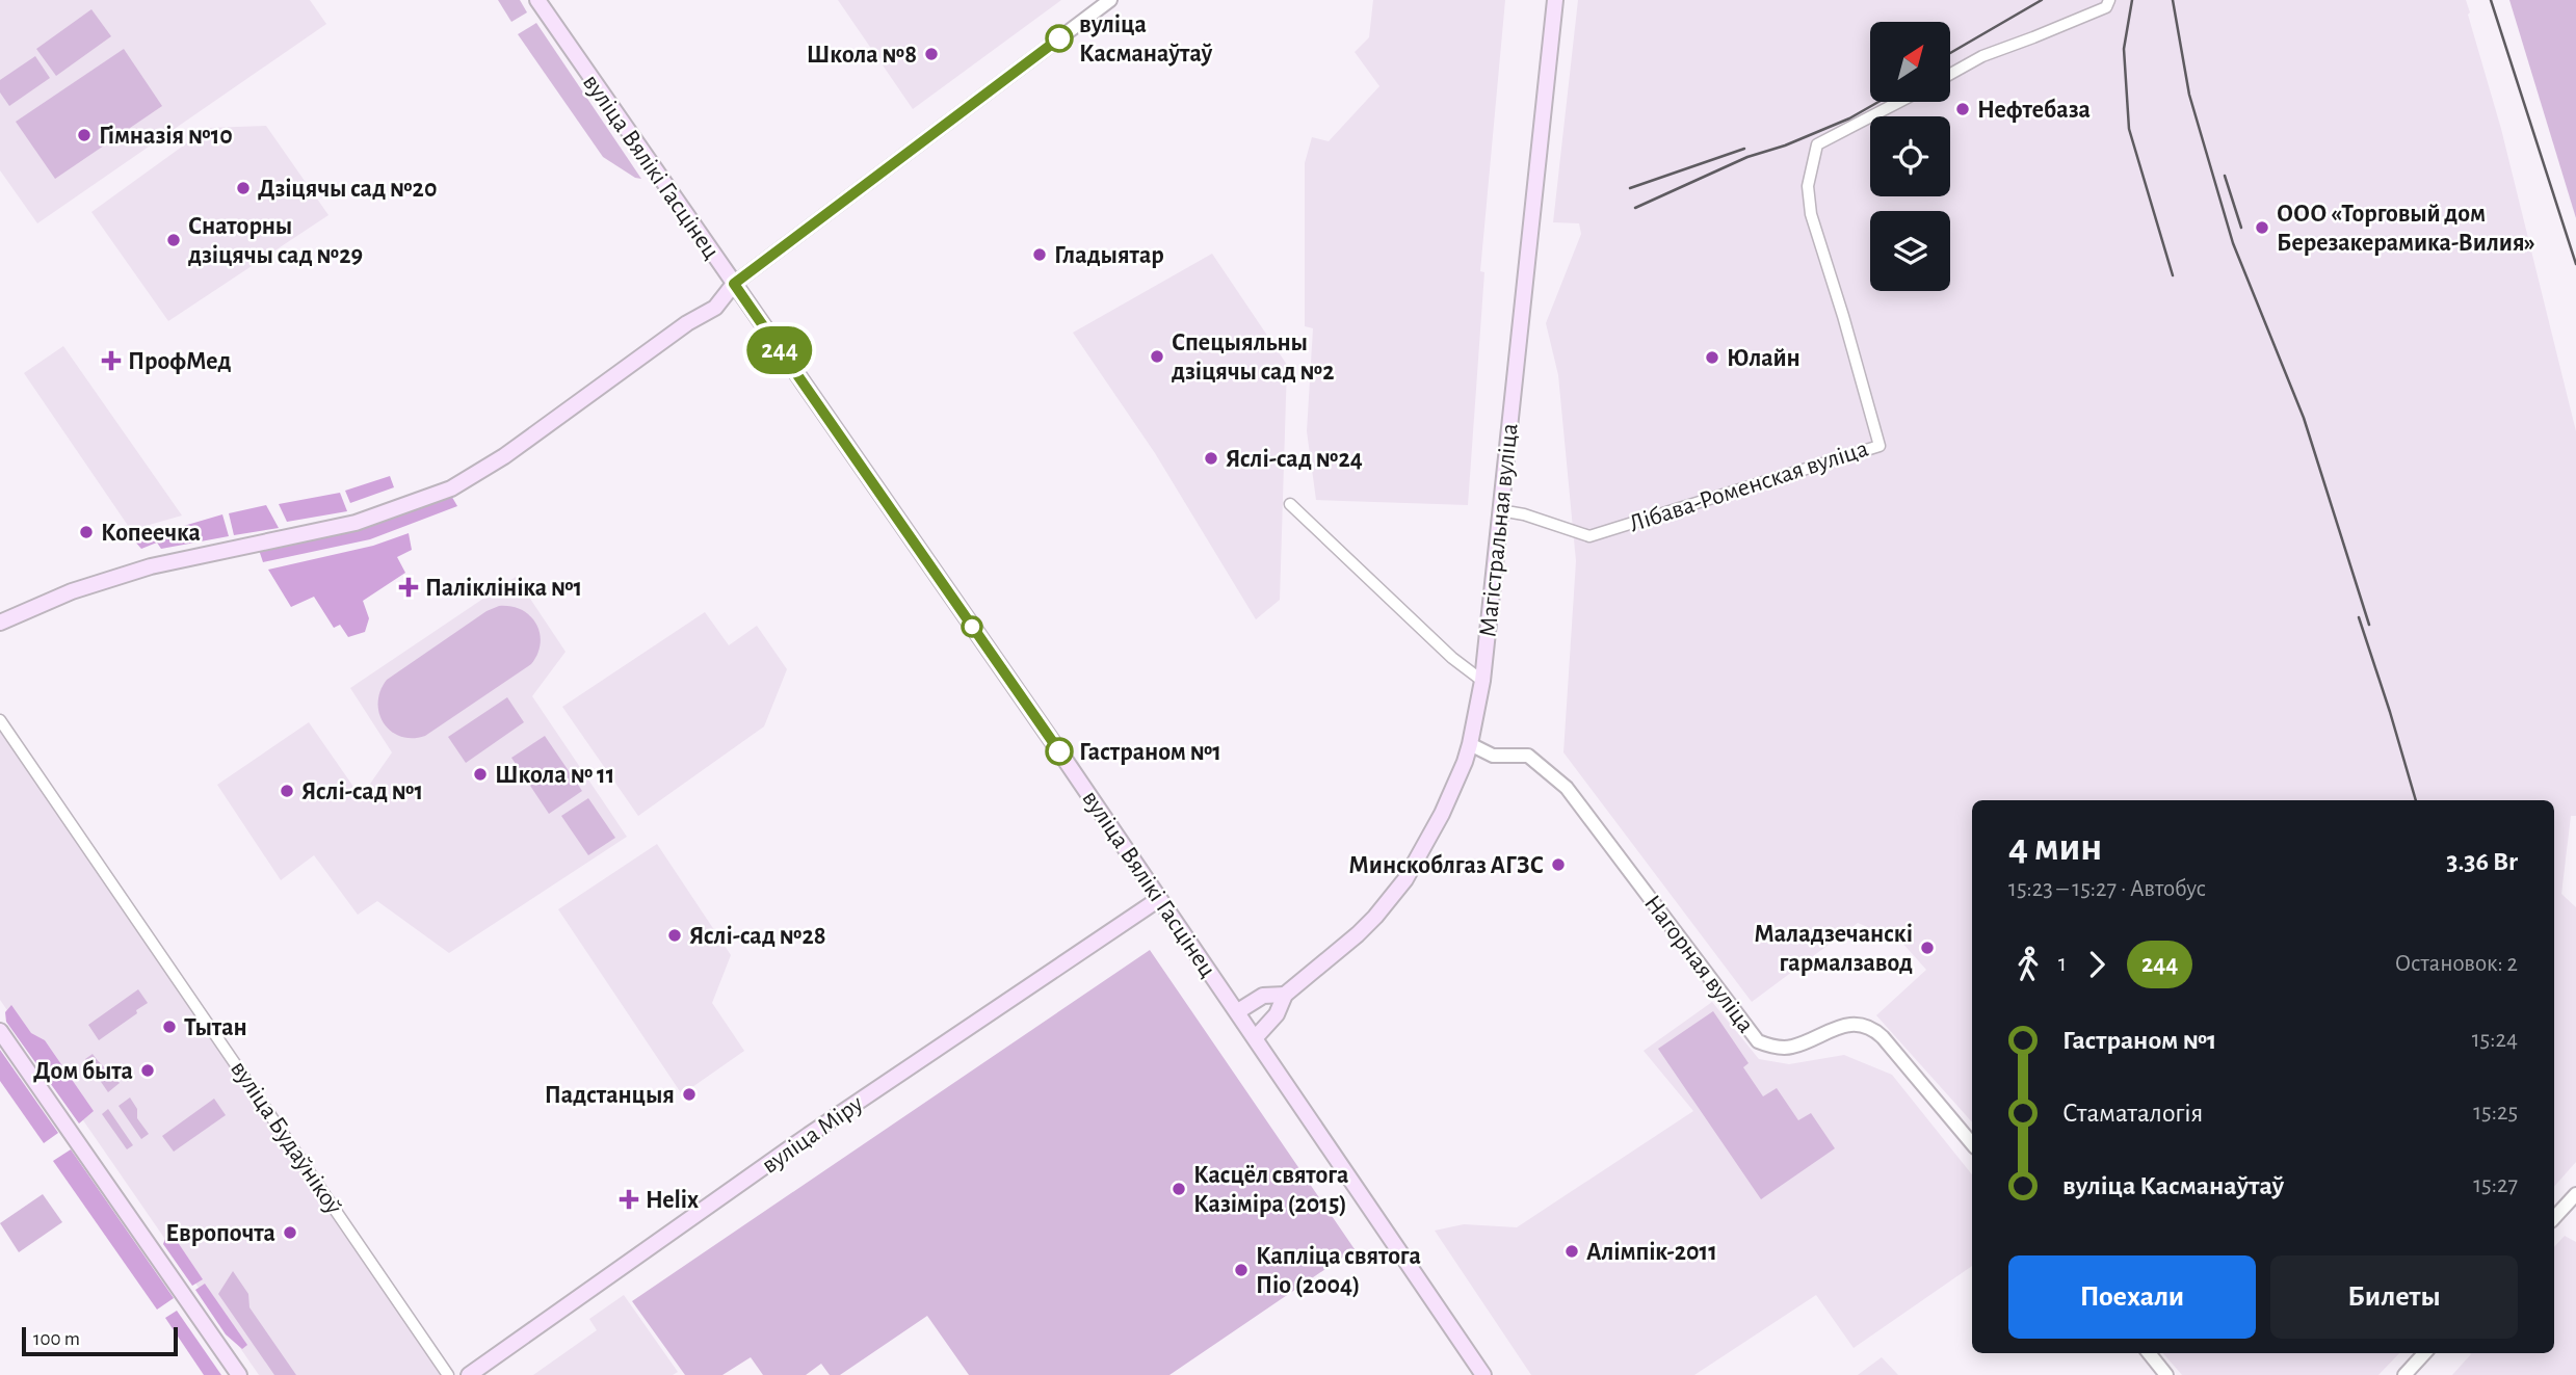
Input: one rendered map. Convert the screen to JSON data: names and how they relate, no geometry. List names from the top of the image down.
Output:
{
  "streets": {
    "main road": ["вуліца Вялікі Гасцінец", "Магістральная вуліца", "вуліца Міру"],
    "street": ["Лібава-Роменская вуліца", "Нагорная вуліца", "вуліца Будаўнікоў"]
  },
  "crossings": [
    ["вуліца Вялікі Гасцінец", "вуліца Міру"],
    ["Лібава-Роменская вуліца", "Магістральная вуліца"],
    ["Магістральная вуліца", "Нагорная вуліца"]
  ],
  "places": {
    "other": [
      "вуліца Касманаўтаў",
      "Школа №8",
      "Нефтебаза",
      "Гімназія №10",
      "Дзіцячы сад №20",
      "ООО «Торговый дом Березакерамика-Вилия»",
      "Снаторны дзіцячы сад №29",
      "Гладыятар",
      "Спецыяльны дзіцячы сад №2",
      "Юлайн",
      "Яслі-сад №24",
      "Копеечка",
      "Гастраном №1",
      "Школа № 11",
      "Яслі-сад №1",
      "Минскоблгаз АГЗС",
      "Яслі-сад №28",
      "Маладзечанскі гармалзавод",
      "Тытан",
      "Дом быта",
      "Падстанцыя",
      "Касцёл святога Казіміра (2015)",
      "Европочта",
      "Алімпік-2011",
      "Капліца святога Піо (2004)"
    ],
    "health": ["ПрофМед", "Паліклініка №1", "Helix"]
  },
  "lines": ["bus line 244"],
  "scale_bar": "100 m",
  "north": "top right",
  "page": {
    "on_map": "244",
    "heading": ["4 мин", "15:23 – 15:27 · Автобус", "3.36 Br"],
    "legs": ["1", "244", "Остановок: 2"],
    "list": [
      {
        "name": "Гастраном №1",
        "value": "15:24"
      },
      {
        "name": "Стаматалогія",
        "value": "15:25"
      },
      {
        "name": "вуліца Касманаўтаў",
        "value": "15:27"
      }
    ],
    "buttons": ["Поехали", "Билеты"],
    "scale": "100 m"
  }
}
